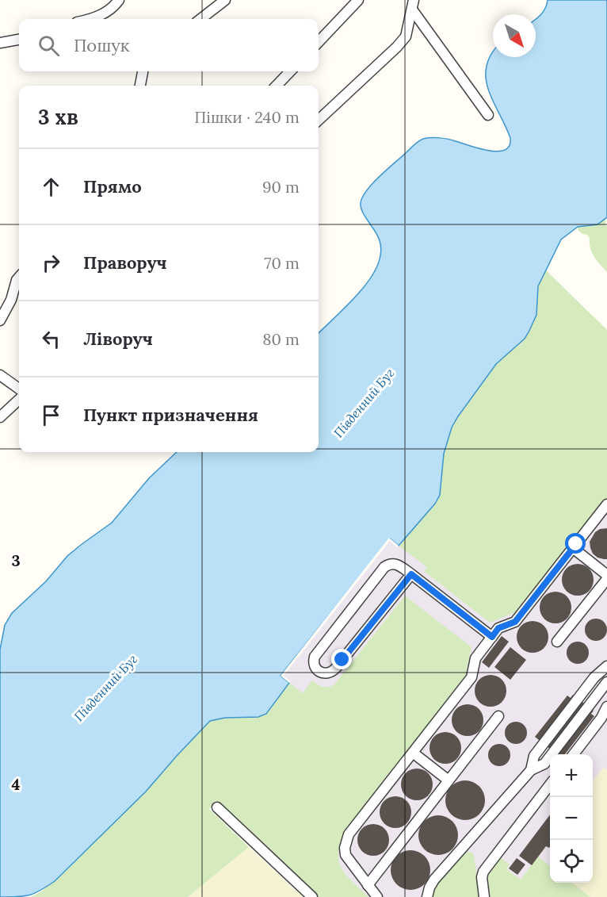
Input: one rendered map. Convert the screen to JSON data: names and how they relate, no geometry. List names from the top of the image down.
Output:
{
  "water": ["Південний Буг"],
  "north": "bottom right",
  "page": {
    "search": "Пошук",
    "heading": ["3 хв", "Пішки · 240 m"],
    "list": [
      ["Прямо", "90 m"],
      ["Праворуч", "70 m"],
      ["Ліворуч", "80 m"],
      "Пункт призначення"
    ],
    "map_buttons": ["+", "−"]
  },
  "grid": {
    "rows": ["3", "4"]
  }
}
